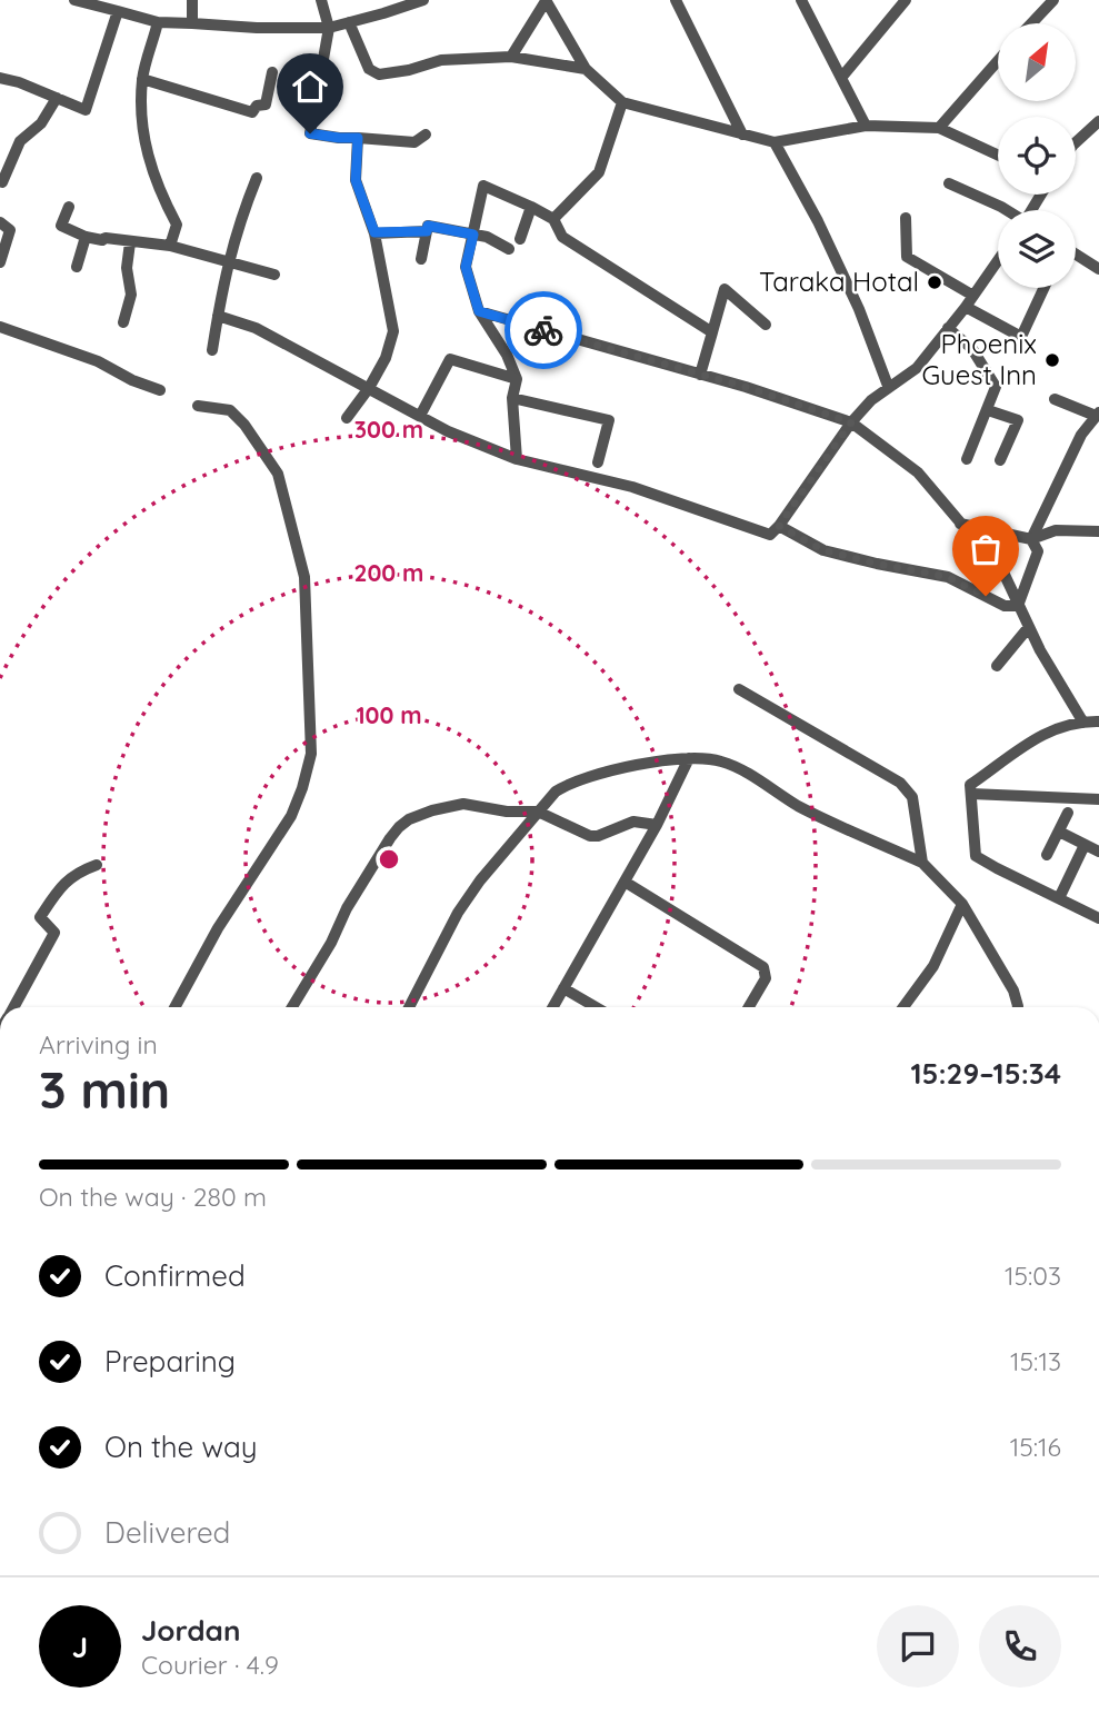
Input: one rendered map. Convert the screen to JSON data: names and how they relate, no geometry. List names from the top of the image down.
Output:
{
  "places": ["Taraka Hotal", "Phoenix Guest Inn"],
  "north": "top right",
  "page": {
    "heading": ["3 min", "Arriving in", "15:29–15:34"],
    "panel": ["Jordan", "Courier · 4.9"],
    "bar": "On the way · 280 m",
    "list": [
      ["Confirmed", "15:03"],
      ["Preparing", "15:13"],
      ["On the way", "15:16"],
      "Delivered"
    ],
    "round": "J"
  },
  "rings": ["300 m", "200 m", "100 m"]
}
